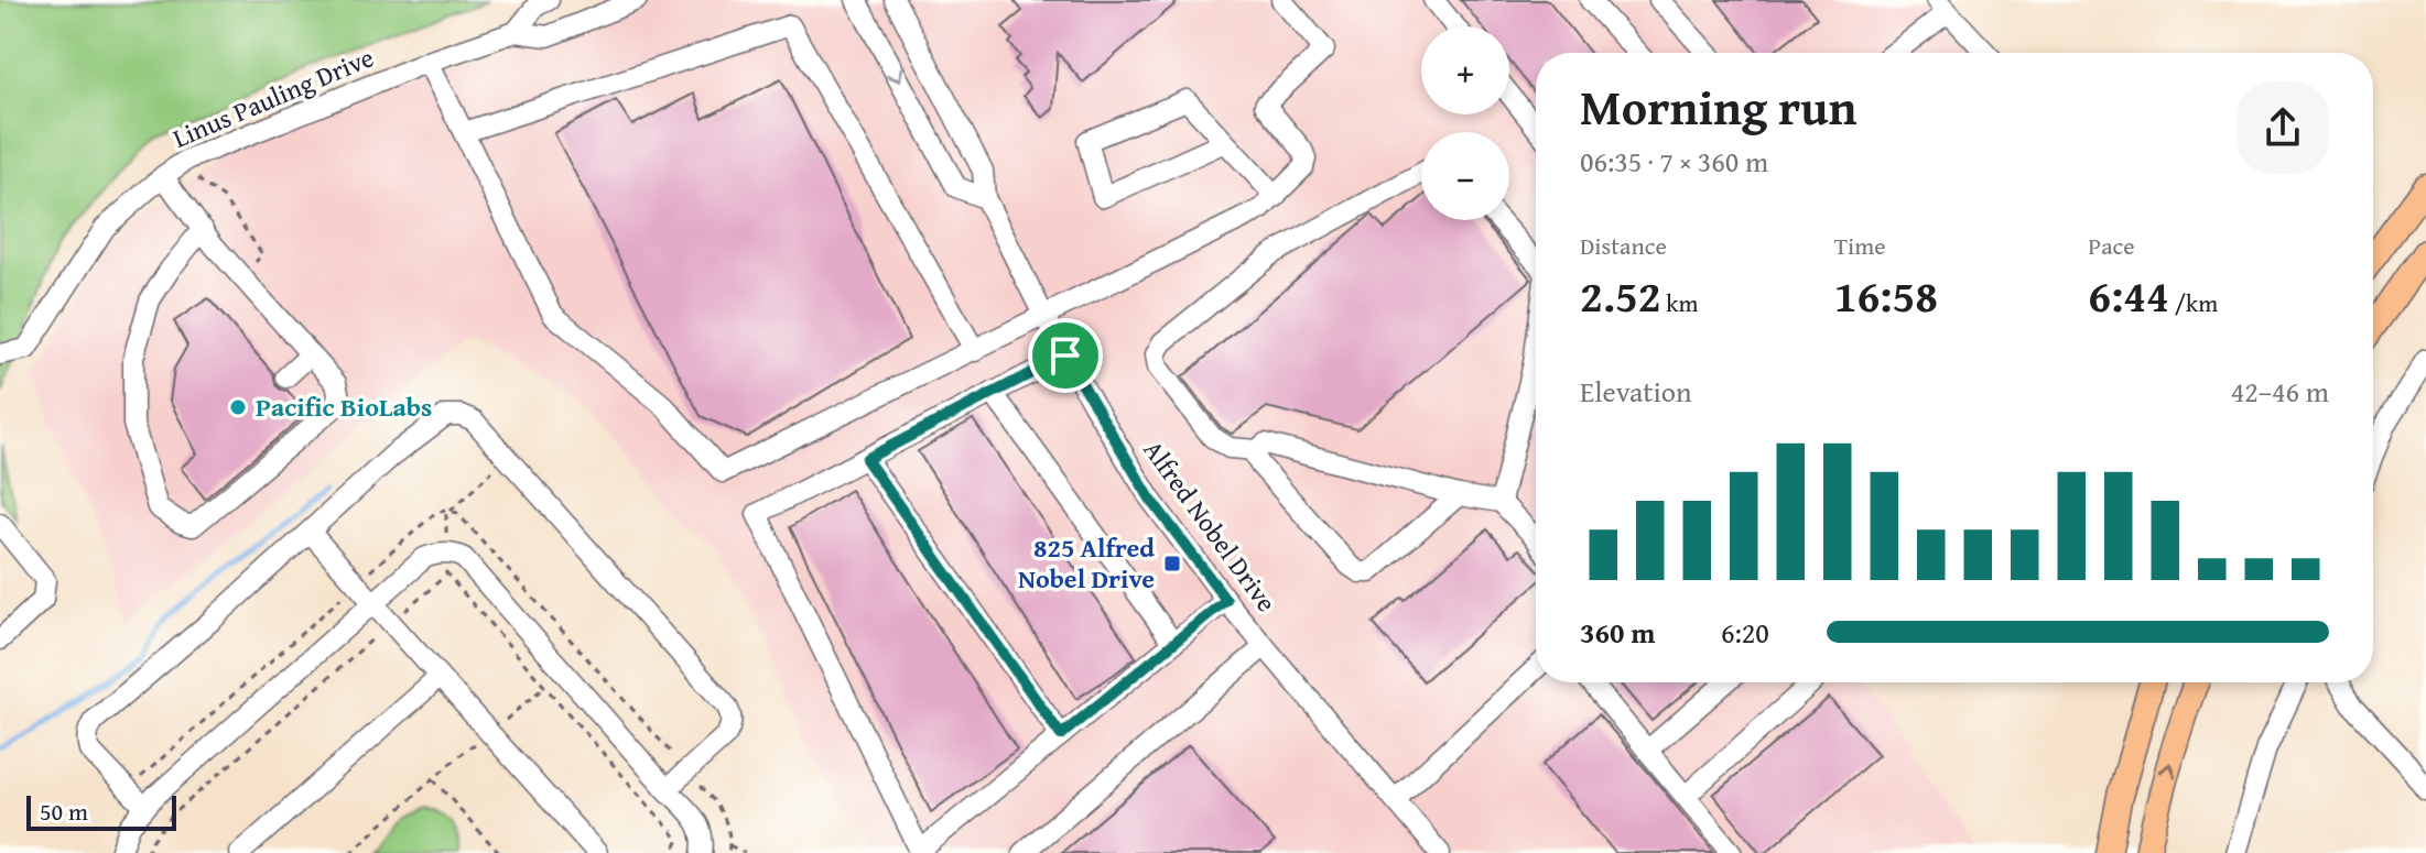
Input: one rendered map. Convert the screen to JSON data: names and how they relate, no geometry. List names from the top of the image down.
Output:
{
  "streets": {
    "street": ["Linus Pauling Drive", "Alfred Nobel Drive"]
  },
  "places": {
    "other": ["Pacific BioLabs"],
    "transit": ["825 Alfred Nobel Drive"]
  },
  "scale_bar": "50 m",
  "page": {
    "map_buttons": ["+", "−"],
    "heading": ["Morning run", "06:35 · 7 × 360 m"],
    "stats": [
      ["Distance", "2.52 km"],
      ["Time", "16:58"],
      ["Pace", "6:44 /km"]
    ],
    "chart": ["Elevation", "42–46 m"],
    "list": [
      {
        "name": "360 m",
        "note": "6:20"
      }
    ],
    "scale": "50 m"
  }
}
